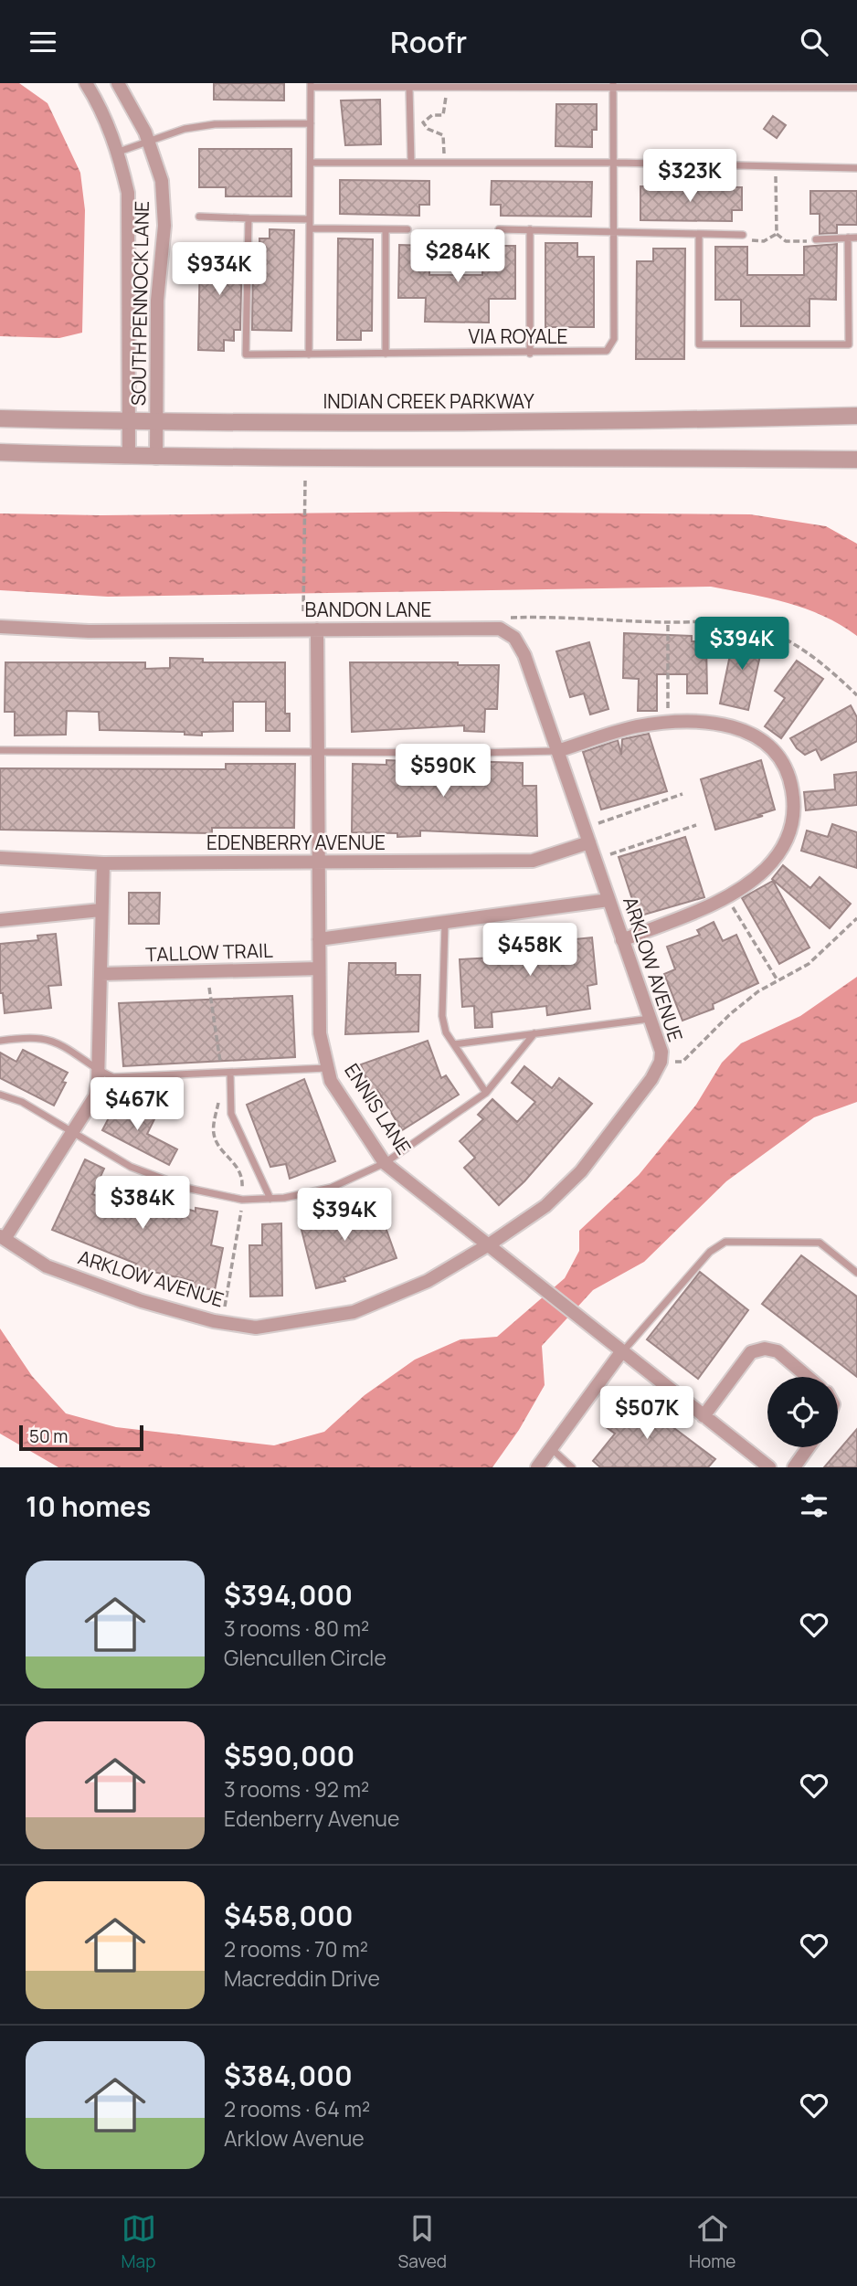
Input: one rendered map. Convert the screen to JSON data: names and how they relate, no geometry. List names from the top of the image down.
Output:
{
  "streets": {
    "street": [
      "SOUTH PENNOCK LANE",
      "INDIAN CREEK PARKWAY",
      "BANDON LANE",
      "EDENBERRY AVENUE",
      "TALLOW TRAIL",
      "ARKLOW AVENUE",
      "ENNIS LANE"
    ],
    "lane": ["VIA ROYALE"]
  },
  "crossings": [
    ["SOUTH PENNOCK LANE", "INDIAN CREEK PARKWAY"],
    ["BANDON LANE", "EDENBERRY AVENUE"],
    ["BANDON LANE", "ARKLOW AVENUE"],
    ["BANDON LANE", "ENNIS LANE"],
    ["EDENBERRY AVENUE", "ARKLOW AVENUE"],
    ["EDENBERRY AVENUE", "ENNIS LANE"],
    ["TALLOW TRAIL", "ENNIS LANE"],
    ["ARKLOW AVENUE", "ENNIS LANE"]
  ],
  "scale_bar": "50 m",
  "page": {
    "header": "Roofr",
    "price": [
      "$323K",
      "$284K",
      "$934K",
      "$394K",
      "$590K",
      "$458K",
      "$467K",
      "$384K",
      "$394K",
      "$507K"
    ],
    "scale": "50 m",
    "heading": "10 homes",
    "list": [
      {
        "name": "$394,000",
        "note": "3 rooms · 80 m² · Glencullen Circle"
      },
      {
        "name": "$590,000",
        "note": "3 rooms · 92 m² · Edenberry Avenue"
      },
      {
        "name": "$458,000",
        "note": "2 rooms · 70 m² · Macreddin Drive"
      },
      {
        "name": "$384,000",
        "note": "2 rooms · 64 m² · Arklow Avenue"
      }
    ],
    "tabs": ["Map", "Saved", "Home"]
  }
}
